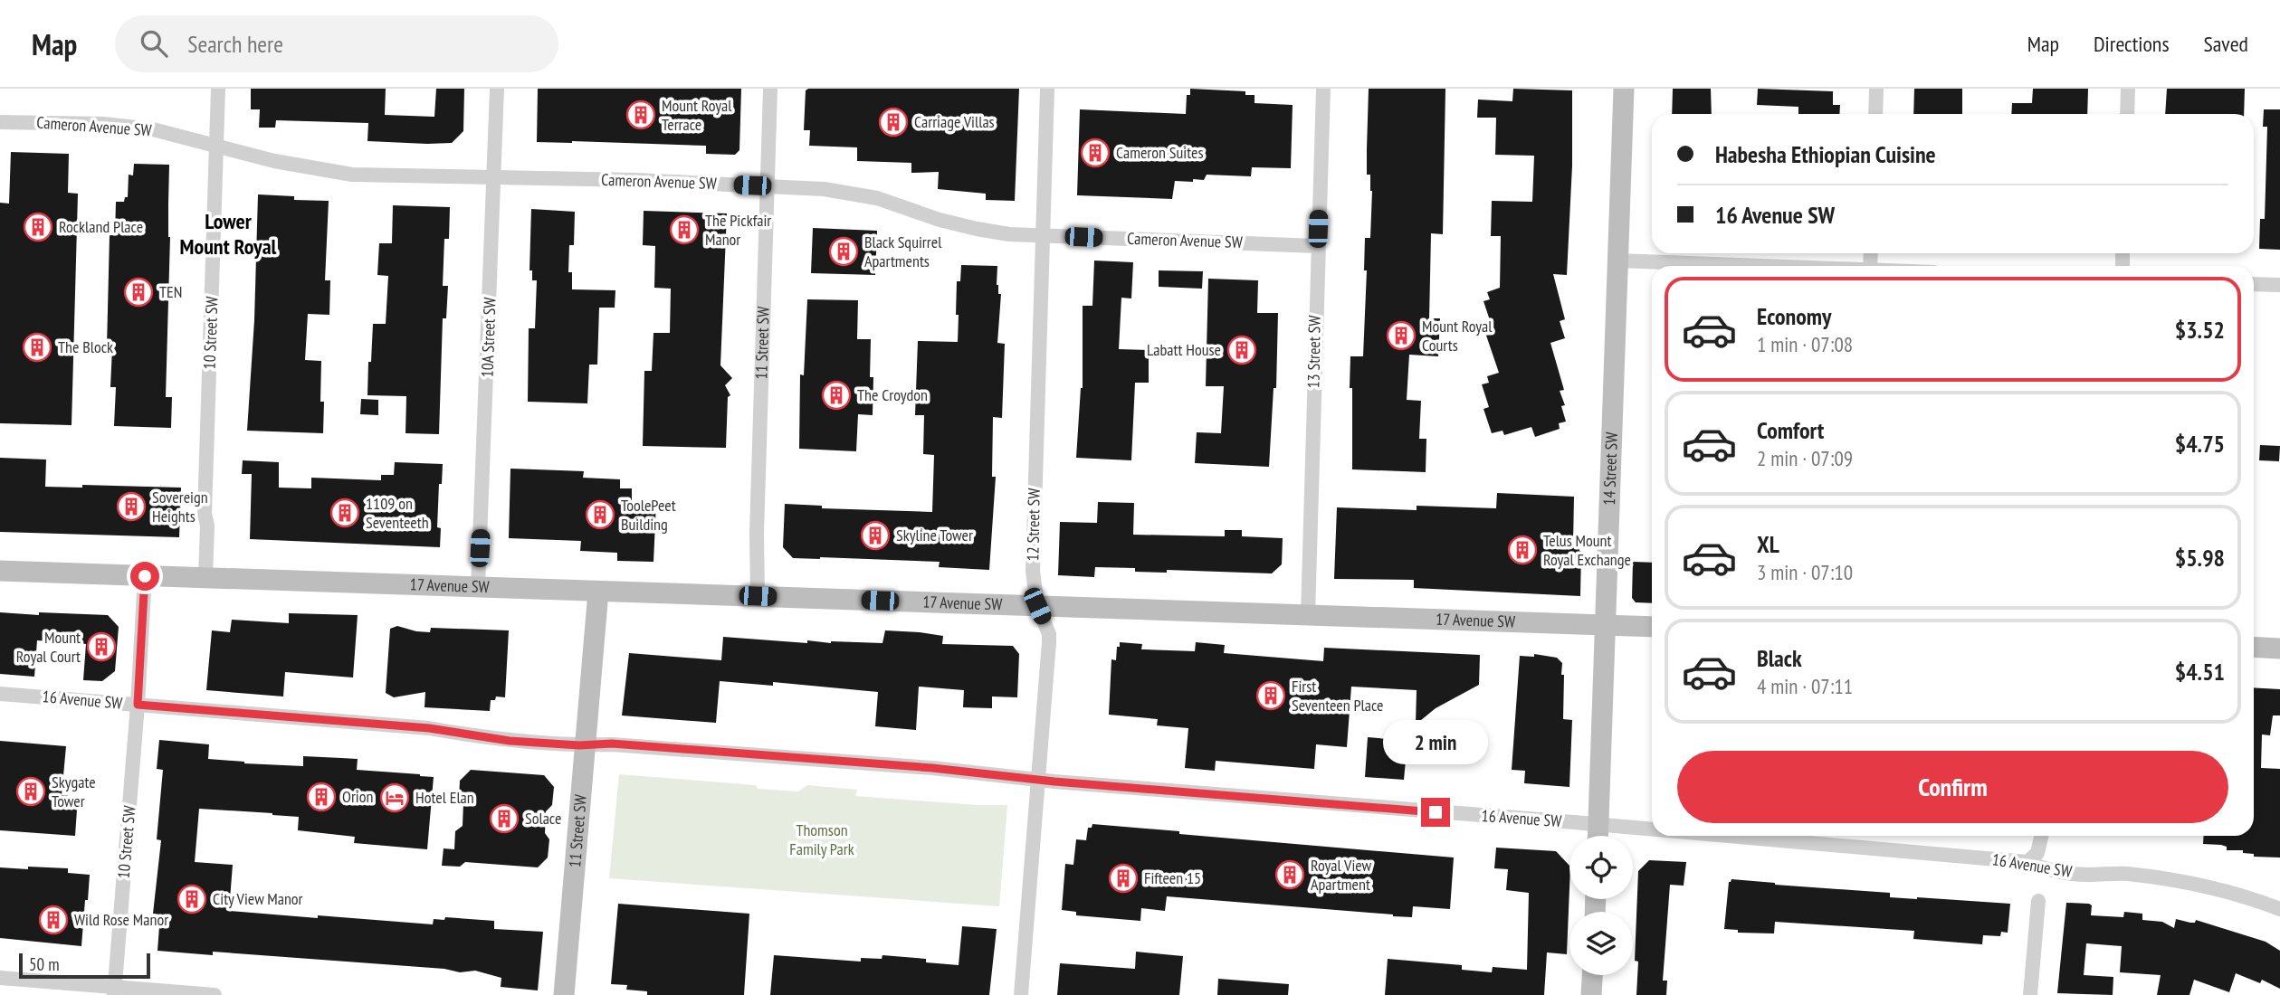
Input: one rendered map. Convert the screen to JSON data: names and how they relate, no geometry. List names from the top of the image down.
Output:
{
  "streets": {
    "main road": ["11 Street SW", "14 Street SW", "17 Avenue SW"],
    "street": [
      "Cameron Avenue SW",
      "10 Street SW",
      "10A Street SW",
      "13 Street SW",
      "12 Street SW",
      "16 Avenue SW"
    ]
  },
  "crossings": [
    ["Cameron Avenue SW", "10 Street SW"],
    ["Cameron Avenue SW", "10A Street SW"],
    ["Cameron Avenue SW", "11 Street SW"],
    ["Cameron Avenue SW", "13 Street SW"],
    ["Cameron Avenue SW", "12 Street SW"],
    ["10 Street SW", "17 Avenue SW"],
    ["10 Street SW", "16 Avenue SW"],
    ["10A Street SW", "17 Avenue SW"],
    ["11 Street SW", "17 Avenue SW"],
    ["11 Street SW", "16 Avenue SW"],
    ["13 Street SW", "17 Avenue SW"],
    ["14 Street SW", "17 Avenue SW"],
    ["14 Street SW", "16 Avenue SW"],
    ["12 Street SW", "17 Avenue SW"],
    ["12 Street SW", "16 Avenue SW"]
  ],
  "districts": ["Lower Mount Royal"],
  "parks": ["Thomson Family Park"],
  "places": {
    "building": [
      "Mount Royal Terrace",
      "Carriage Villas",
      "Cameron Suites",
      "Rockland Place",
      "The Pickfair Manor",
      "Black Squirrel Apartments",
      "TEN",
      "Mount Royal Courts",
      "The Block",
      "Labatt House",
      "The Croydon",
      "Sovereign Heights",
      "1109 on Seventeeth",
      "ToolePeet Building",
      "Skyline Tower",
      "Telus Mount Royal Exchange",
      "Mount Royal Court",
      "First Seventeen Place",
      "Skygate Tower",
      "Orion",
      "Solace",
      "Royal View Apartment",
      "Fifteen 15",
      "City View Manor",
      "Wild Rose Manor"
    ],
    "hotel": ["Hotel Elan"]
  },
  "scale_bar": "50 m",
  "page": {
    "header": "Map",
    "search": "Search here",
    "nav": ["Map", "Directions", "Saved"],
    "banner": ["Habesha Ethiopian Cuisine", "16 Avenue SW"],
    "list": [
      {
        "name": "Economy",
        "note": "1 min · 07:08",
        "value": "$3.52"
      },
      {
        "name": "Comfort",
        "note": "2 min · 07:09",
        "value": "$4.75"
      },
      {
        "name": "XL",
        "note": "3 min · 07:10",
        "value": "$5.98"
      },
      {
        "name": "Black",
        "note": "4 min · 07:11",
        "value": "$4.51"
      }
    ],
    "bubble": "2 min",
    "buttons": "Confirm",
    "scale": "50 m"
  }
}
